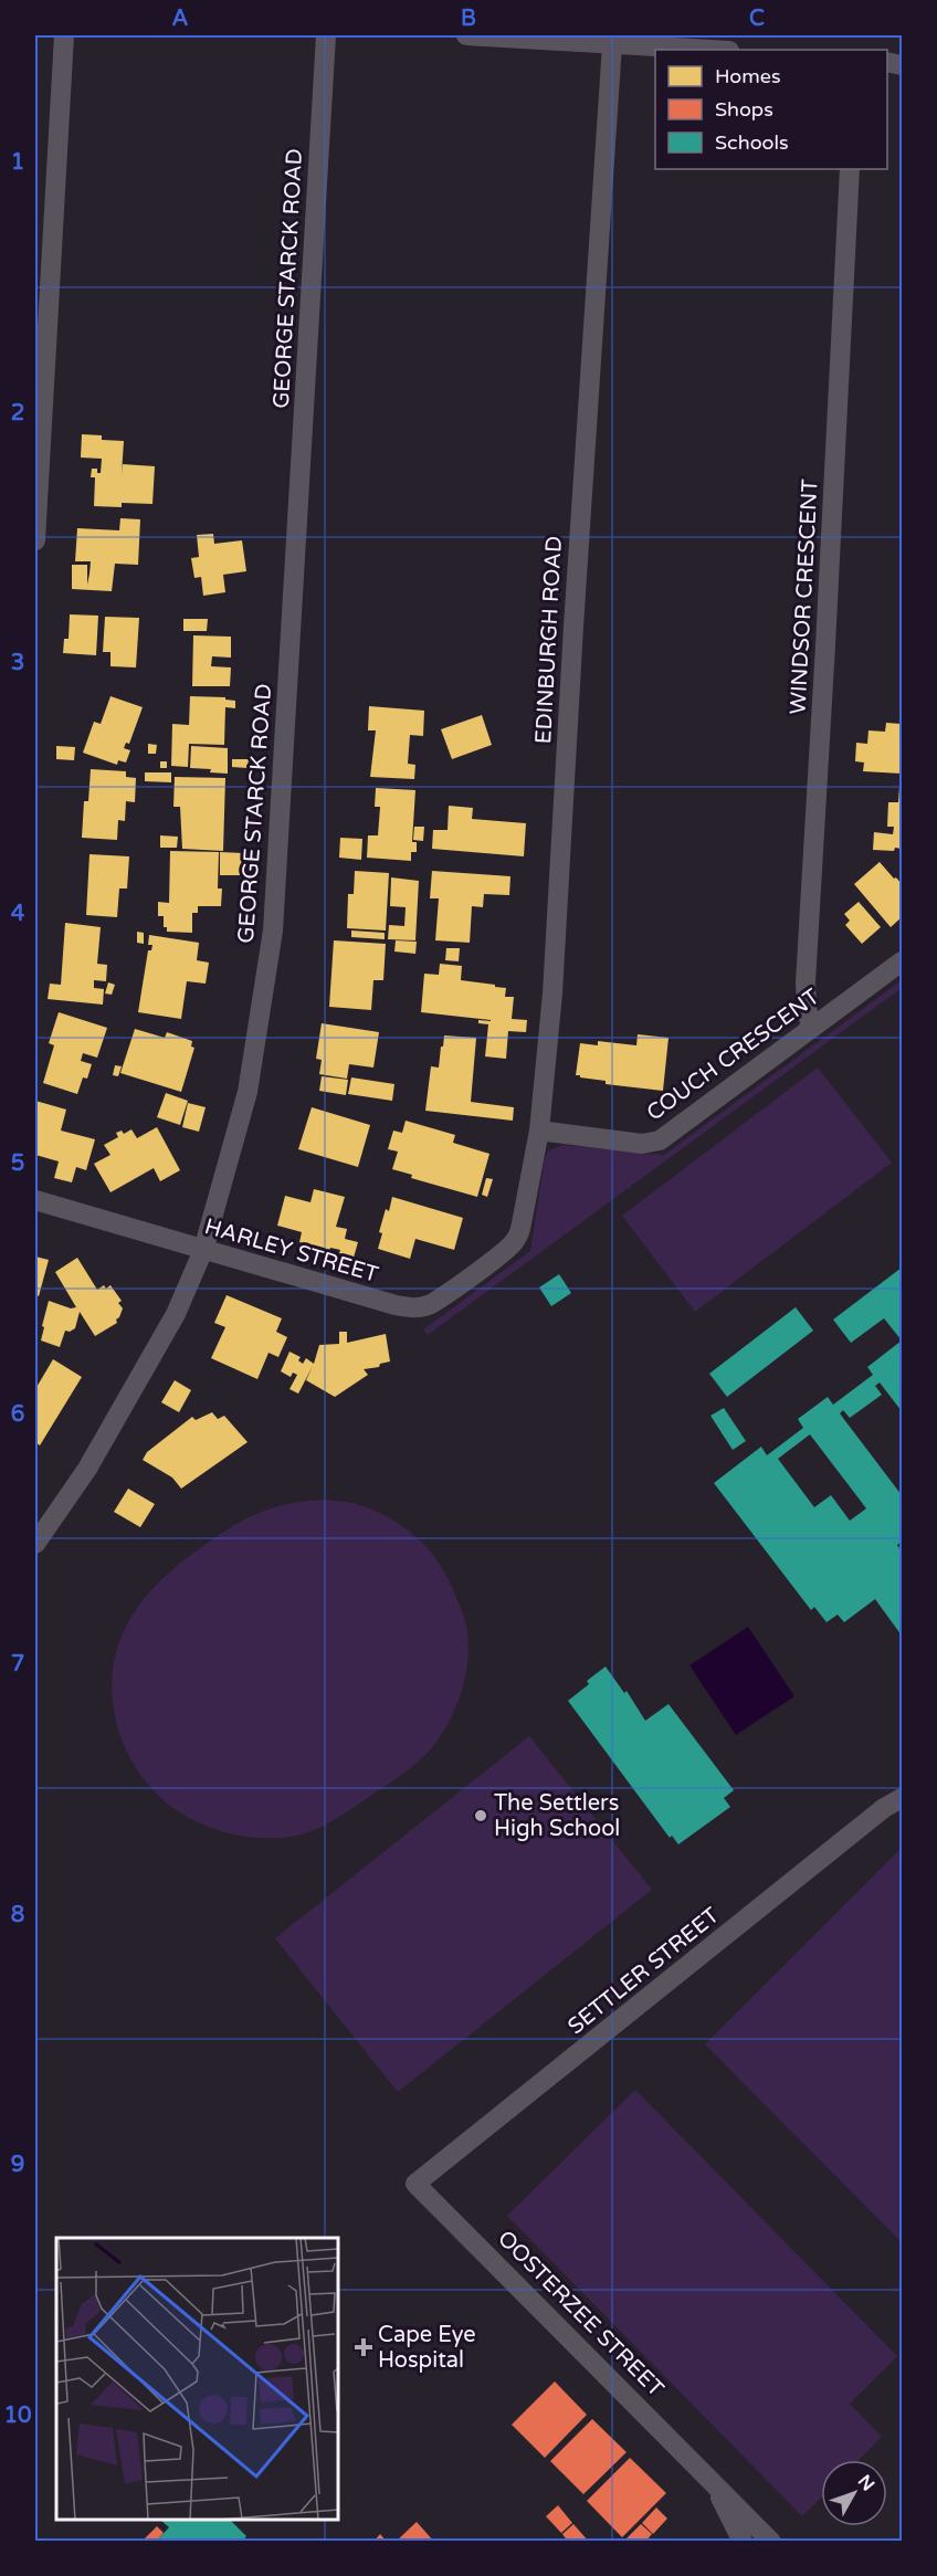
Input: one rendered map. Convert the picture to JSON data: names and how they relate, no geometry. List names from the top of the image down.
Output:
{
  "streets": {
    "street": [
      "GEORGE STARCK ROAD",
      "WINDSOR CRESCENT",
      "EDINBURGH ROAD",
      "COUCH CRESCENT",
      "HARLEY STREET",
      "SETTLER STREET",
      "OOSTERZEE STREET"
    ]
  },
  "crossings": [
    ["GEORGE STARCK ROAD", "HARLEY STREET"],
    ["WINDSOR CRESCENT", "COUCH CRESCENT"],
    ["EDINBURGH ROAD", "COUCH CRESCENT"],
    ["EDINBURGH ROAD", "HARLEY STREET"],
    ["SETTLER STREET", "OOSTERZEE STREET"]
  ],
  "places": {
    "other": ["The Settlers High School"],
    "health": ["Cape Eye Hospital"]
  },
  "legend": ["Homes", "Shops", "Schools"],
  "north": "top right",
  "grid": {
    "columns": ["A", "B", "C"],
    "rows": [
      "1",
      "2",
      "3",
      "4",
      "5",
      "6",
      "7",
      "8",
      "9",
      "10"
    ]
  }
}
